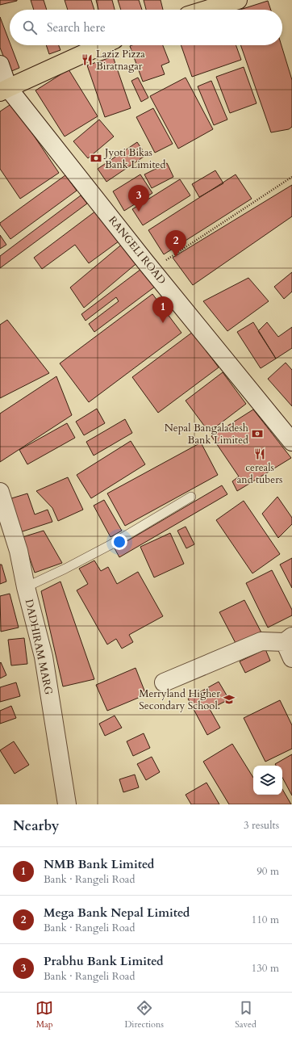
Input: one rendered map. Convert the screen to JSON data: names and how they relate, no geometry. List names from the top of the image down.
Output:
{
  "streets": {
    "main road": ["RANGELI ROAD", "DADHIRAM MARG"]
  },
  "places": {
    "restaurant": ["Laziz Pizza Biratnagar", "cereals and tubers"],
    "bank": ["Jyoti Bikas Bank Limited", "Nepal Bangaladesh Bank Limited"],
    "school or university": ["Merryland Higher Secondary School."]
  },
  "page": {
    "search": "Search here",
    "pins": ["3", "2", "1"],
    "heading": ["Nearby", "3 results"],
    "list": [
      {
        "mark": "1",
        "name": "NMB Bank Limited",
        "note": "Bank · Rangeli Road",
        "value": "90 m"
      },
      {
        "mark": "2",
        "name": "Mega Bank Nepal Limited",
        "note": "Bank · Rangeli Road",
        "value": "110 m"
      },
      {
        "mark": "3",
        "name": "Prabhu Bank Limited",
        "note": "Bank · Rangeli Road",
        "value": "130 m"
      }
    ],
    "nav": ["Map", "Directions", "Saved"]
  }
}
